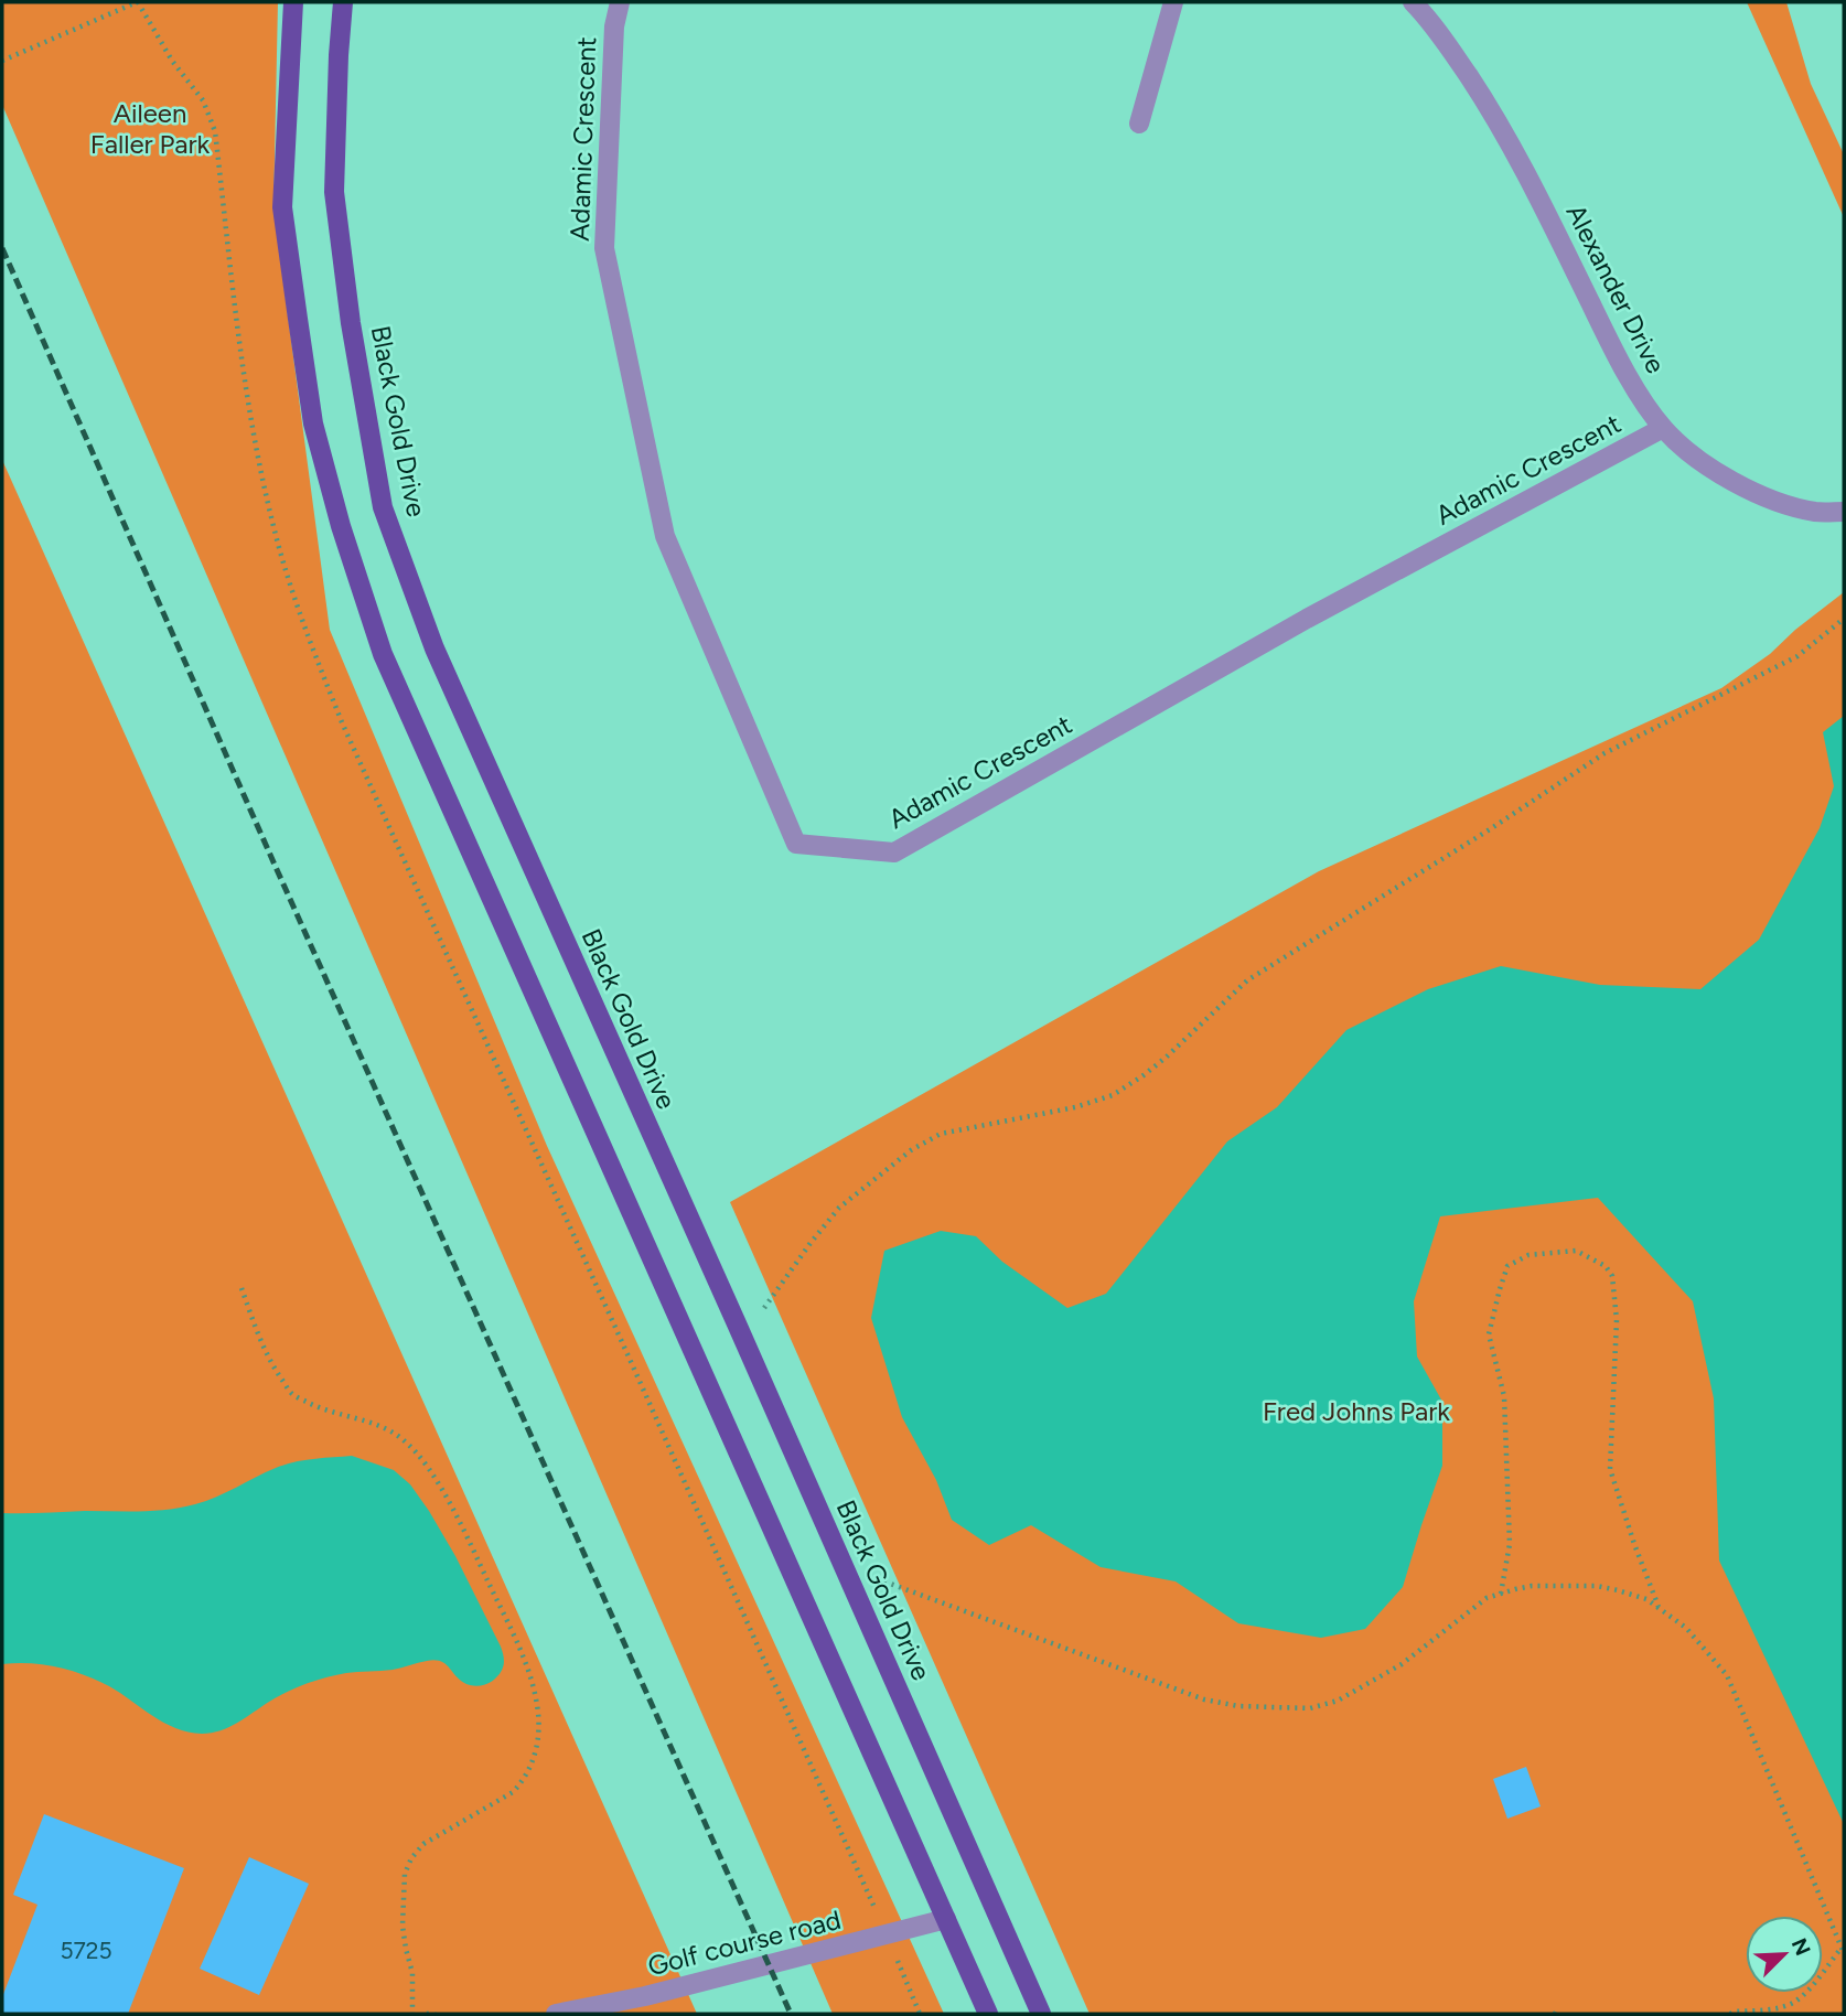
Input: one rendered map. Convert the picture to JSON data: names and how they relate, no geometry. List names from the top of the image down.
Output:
{
  "streets": {
    "main road": ["Black Gold Drive"],
    "street": ["Adamic Crescent", "Alexander Drive", "Golf course road"]
  },
  "crossings": [
    ["Adamic Crescent", "Alexander Drive"]
  ],
  "parks": ["Aileen Faller Park", "Fred Johns Park"],
  "house_numbers": ["5725"],
  "north": "top right"
}
